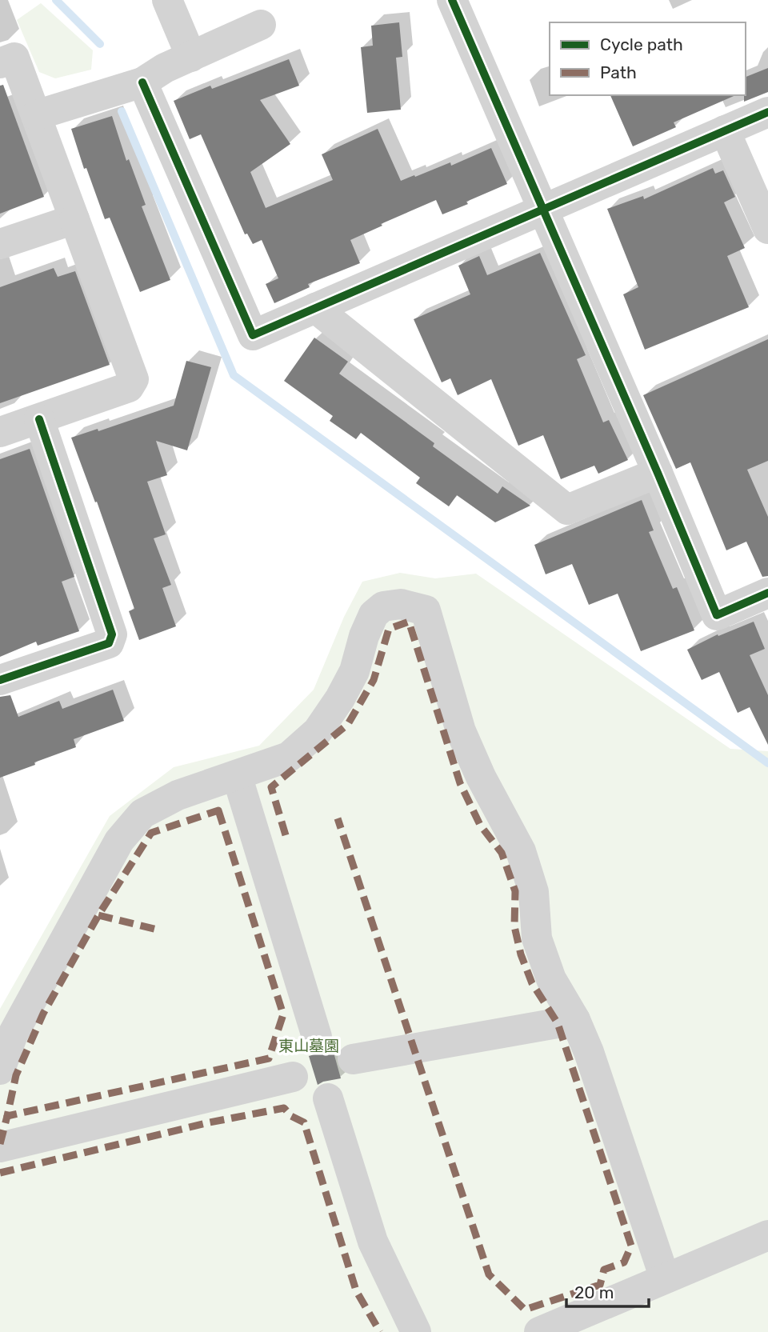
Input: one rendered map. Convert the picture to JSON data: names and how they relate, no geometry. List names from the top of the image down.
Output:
{
  "parks": ["東山墓園"],
  "legend": ["Cycle path", "Path"],
  "scale_bar": "20 m"
}
